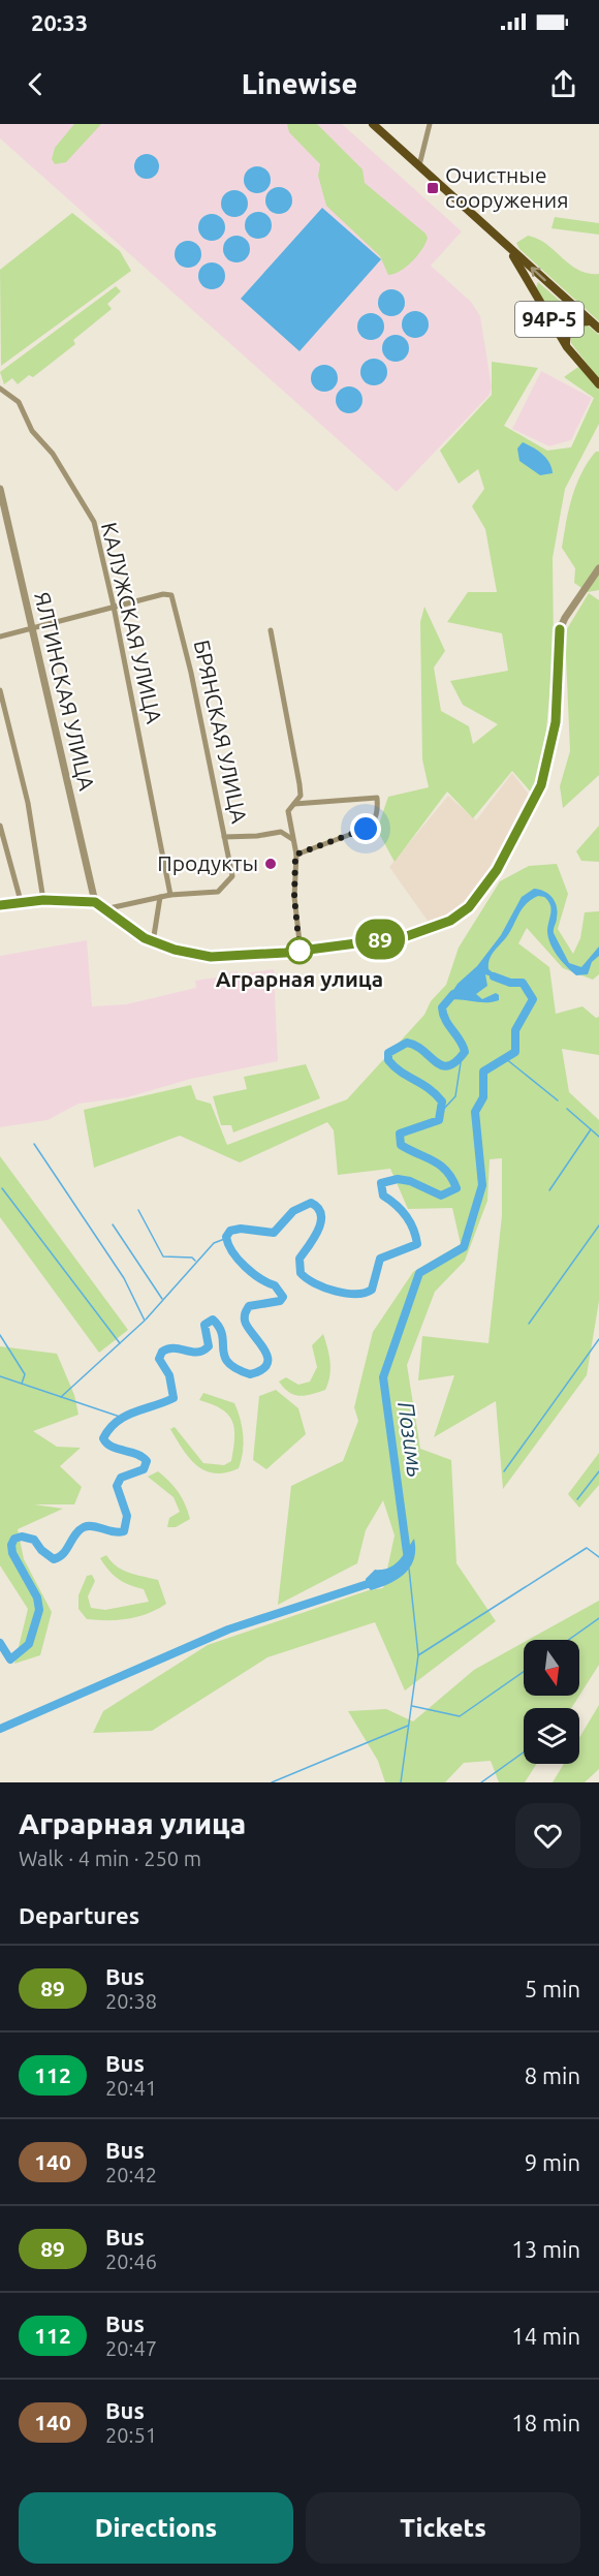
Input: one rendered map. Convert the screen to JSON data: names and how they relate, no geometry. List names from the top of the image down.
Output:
{
  "streets": {
    "main road": ["94Р-5"],
    "street": ["КАЛУЖСКАЯ УЛИЦА", "ЯЛТИНСКАЯ УЛИЦА", "БРЯНСКАЯ УЛИЦА"]
  },
  "crossings": [
    ["КАЛУЖСКАЯ УЛИЦА", "БРЯНСКАЯ УЛИЦА"]
  ],
  "water": ["Позимь"],
  "places": {
    "transit": ["Очистные сооружения"],
    "other": ["Продукты", "Аграрная улица"]
  },
  "lines": ["bus line 89"],
  "north": "bottom",
  "page": {
    "status": "20:33",
    "header": "Linewise",
    "on_map": "89",
    "heading": [
      ["Аграрная улица", "Walk · 4 min · 250 m"],
      "Departures"
    ],
    "list": [
      {
        "mark": "89",
        "name": "Bus",
        "note": "20:38",
        "value": "5 min"
      },
      {
        "mark": "112",
        "name": "Bus",
        "note": "20:41",
        "value": "8 min"
      },
      {
        "mark": "140",
        "name": "Bus",
        "note": "20:42",
        "value": "9 min"
      },
      {
        "mark": "89",
        "name": "Bus",
        "note": "20:46",
        "value": "13 min"
      },
      {
        "mark": "112",
        "name": "Bus",
        "note": "20:47",
        "value": "14 min"
      },
      {
        "mark": "140",
        "name": "Bus",
        "note": "20:51",
        "value": "18 min"
      }
    ],
    "buttons": ["Directions", "Tickets"]
  }
}
